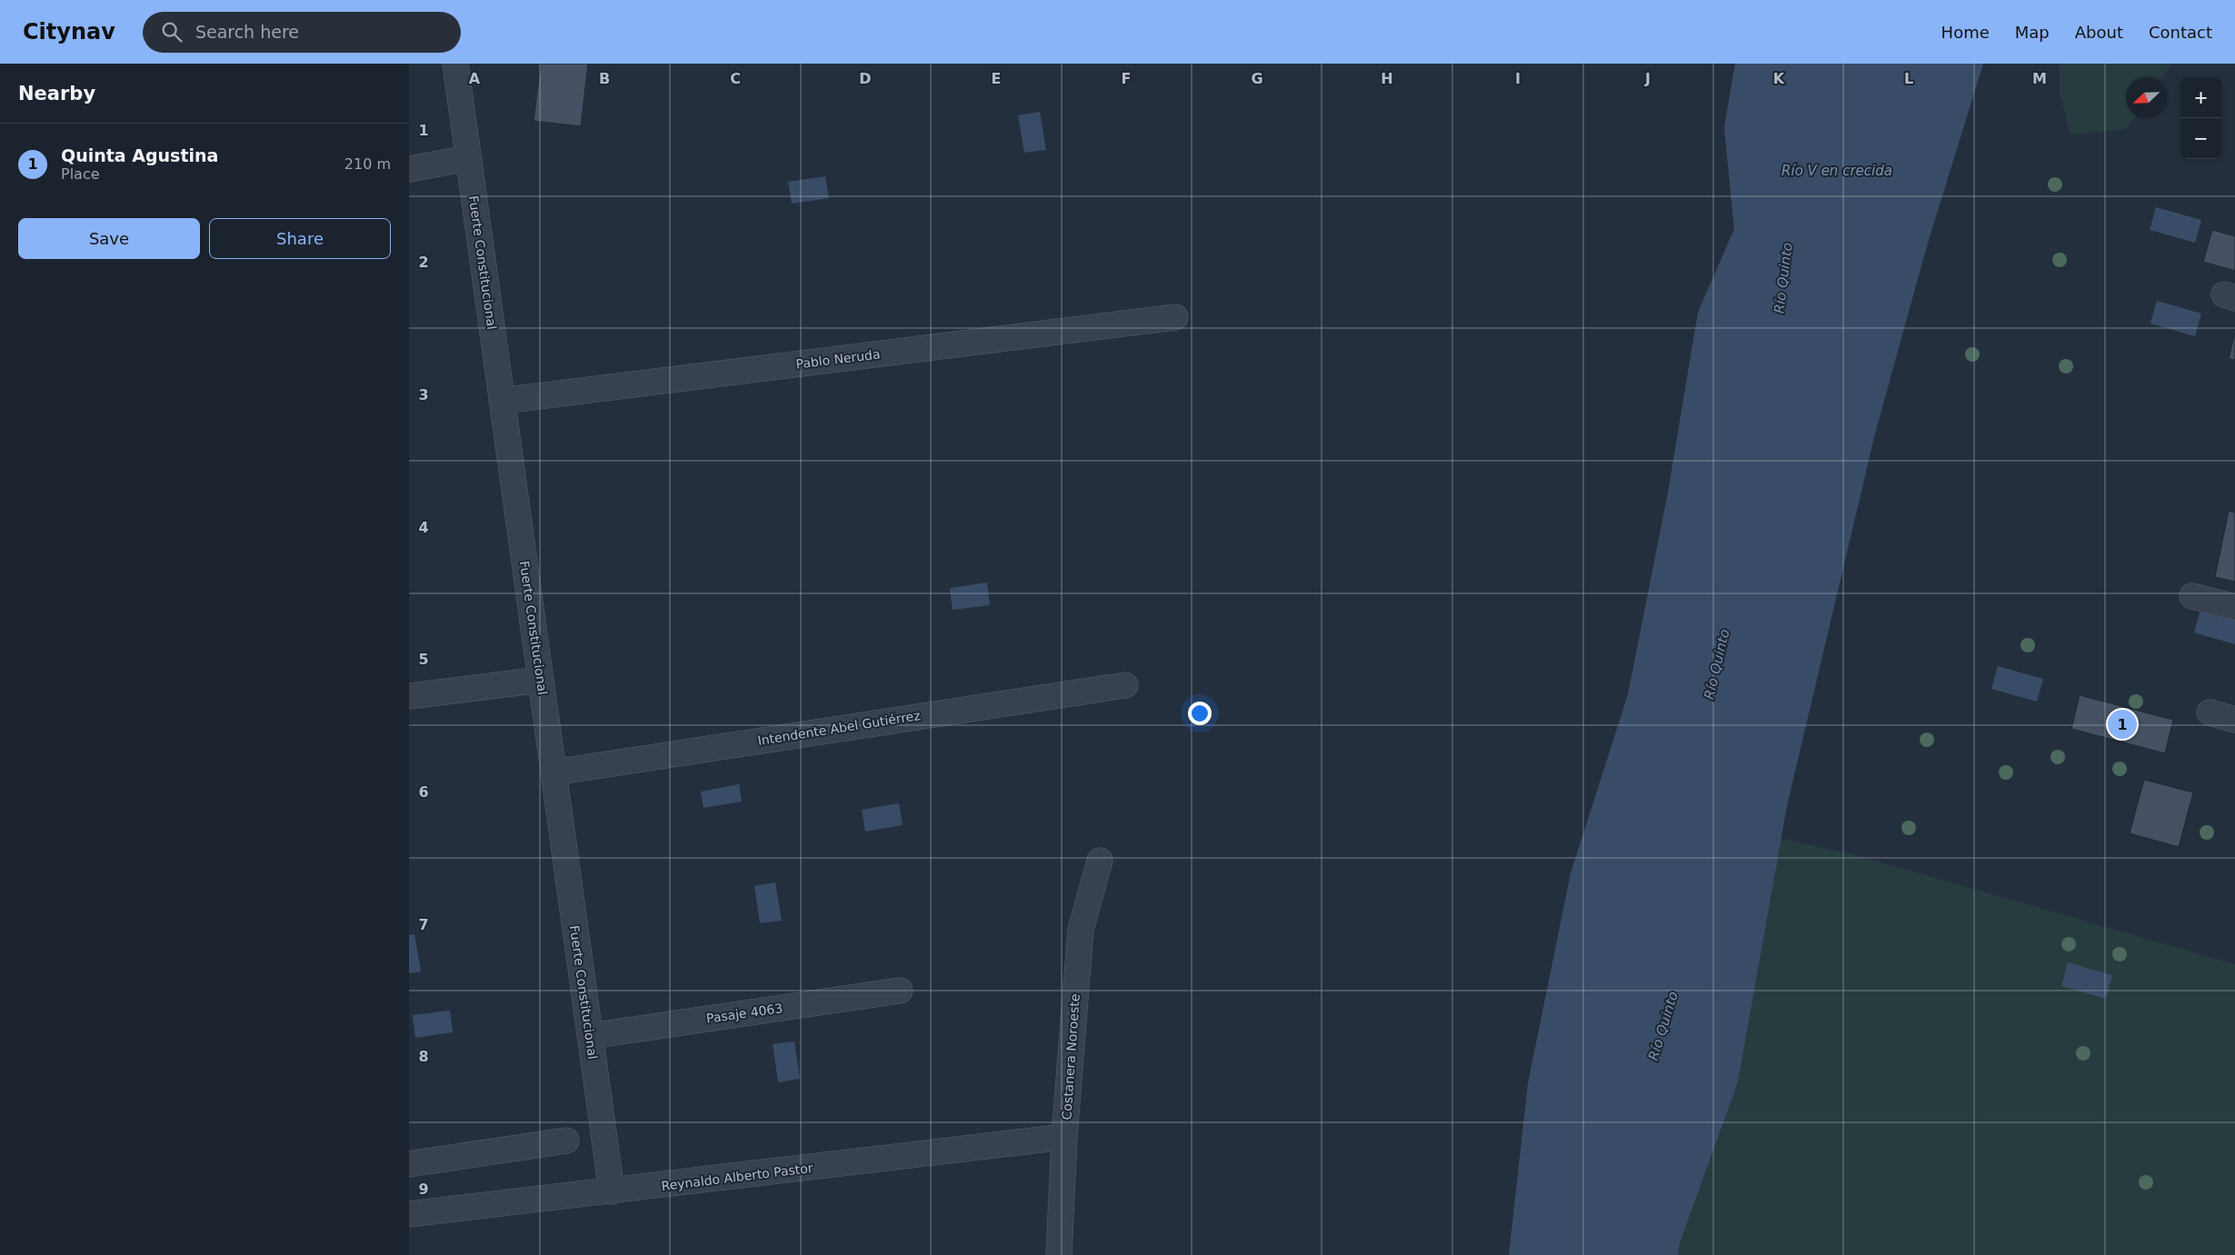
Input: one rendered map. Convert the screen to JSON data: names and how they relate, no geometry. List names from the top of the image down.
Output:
{
  "streets": {
    "street": [
      "Fuerte Constitucional",
      "Pablo Neruda",
      "Intendente Abel Gutiérrez",
      "Pasaje 4063",
      "Costanera Noroeste",
      "Reynaldo Alberto Pastor"
    ]
  },
  "crossings": [
    ["Fuerte Constitucional", "Pablo Neruda"],
    ["Fuerte Constitucional", "Intendente Abel Gutiérrez"],
    ["Fuerte Constitucional", "Pasaje 4063"],
    ["Fuerte Constitucional", "Reynaldo Alberto Pastor"],
    ["Costanera Noroeste", "Reynaldo Alberto Pastor"]
  ],
  "water": ["Río V en crecida", "Río Quinto"],
  "north": "bottom left",
  "page": {
    "header": "Citynav",
    "search": "Search here",
    "nav": [
      "Home",
      "Map",
      "About",
      "Contact"
    ],
    "heading": "Nearby",
    "map_buttons": ["+", "−"],
    "list": [
      {
        "mark": "1",
        "name": "Quinta Agustina",
        "note": "Place",
        "value": "210 m"
      }
    ],
    "buttons": ["Save", "Share"],
    "pins": "1"
  },
  "grid": {
    "columns": [
      "A",
      "B",
      "C",
      "D",
      "E",
      "F",
      "G",
      "H",
      "I",
      "J",
      "K",
      "L",
      "M"
    ],
    "rows": [
      "1",
      "2",
      "3",
      "4",
      "5",
      "6",
      "7",
      "8",
      "9"
    ]
  }
}
